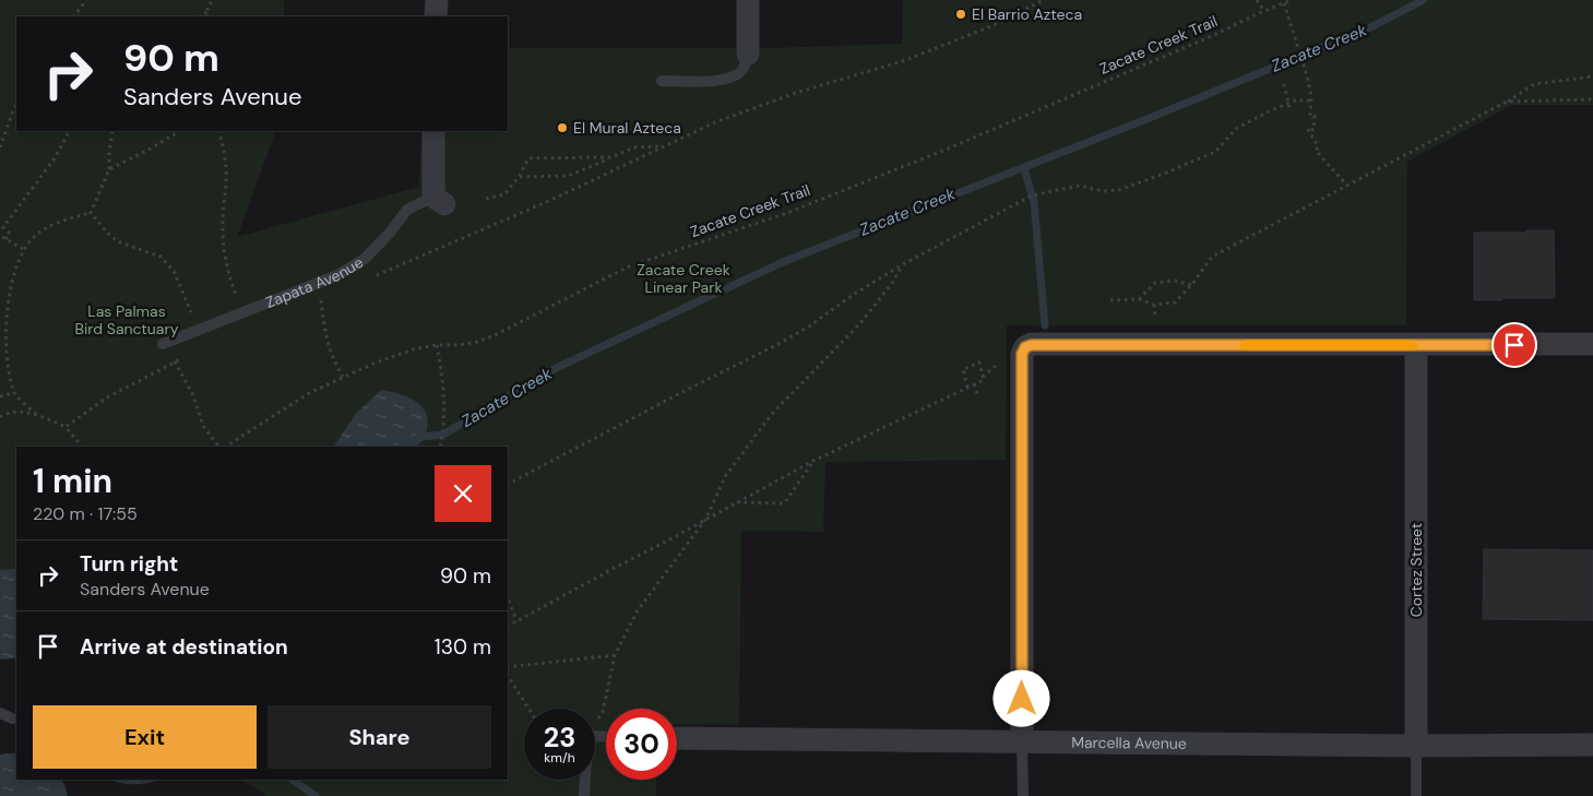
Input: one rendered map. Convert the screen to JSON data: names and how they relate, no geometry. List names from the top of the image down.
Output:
{
  "streets": {
    "street": ["Cortez Street", "Marcella Avenue"],
    "lane": ["Zapata Avenue"],
    "path": ["Zacate Creek Trail"]
  },
  "crossings": [
    ["Cortez Street", "Marcella Avenue"]
  ],
  "water": ["Zacate Creek"],
  "parks": ["Zacate Creek Linear Park", "Las Palmas Bird Sanctuary"],
  "places": ["El Barrio Azteca", "El Mural Azteca"],
  "page": {
    "turn": ["90 m", "Sanders Avenue"],
    "heading": ["1 min", "220 m · 17:55"],
    "list": [
      {
        "name": "Turn right",
        "note": "Sanders Avenue",
        "value": "90 m"
      },
      {
        "name": "Arrive at destination",
        "value": "130 m"
      }
    ],
    "buttons": ["Exit", "Share"],
    "speed": "23 km/h",
    "limit": "30"
  }
}
